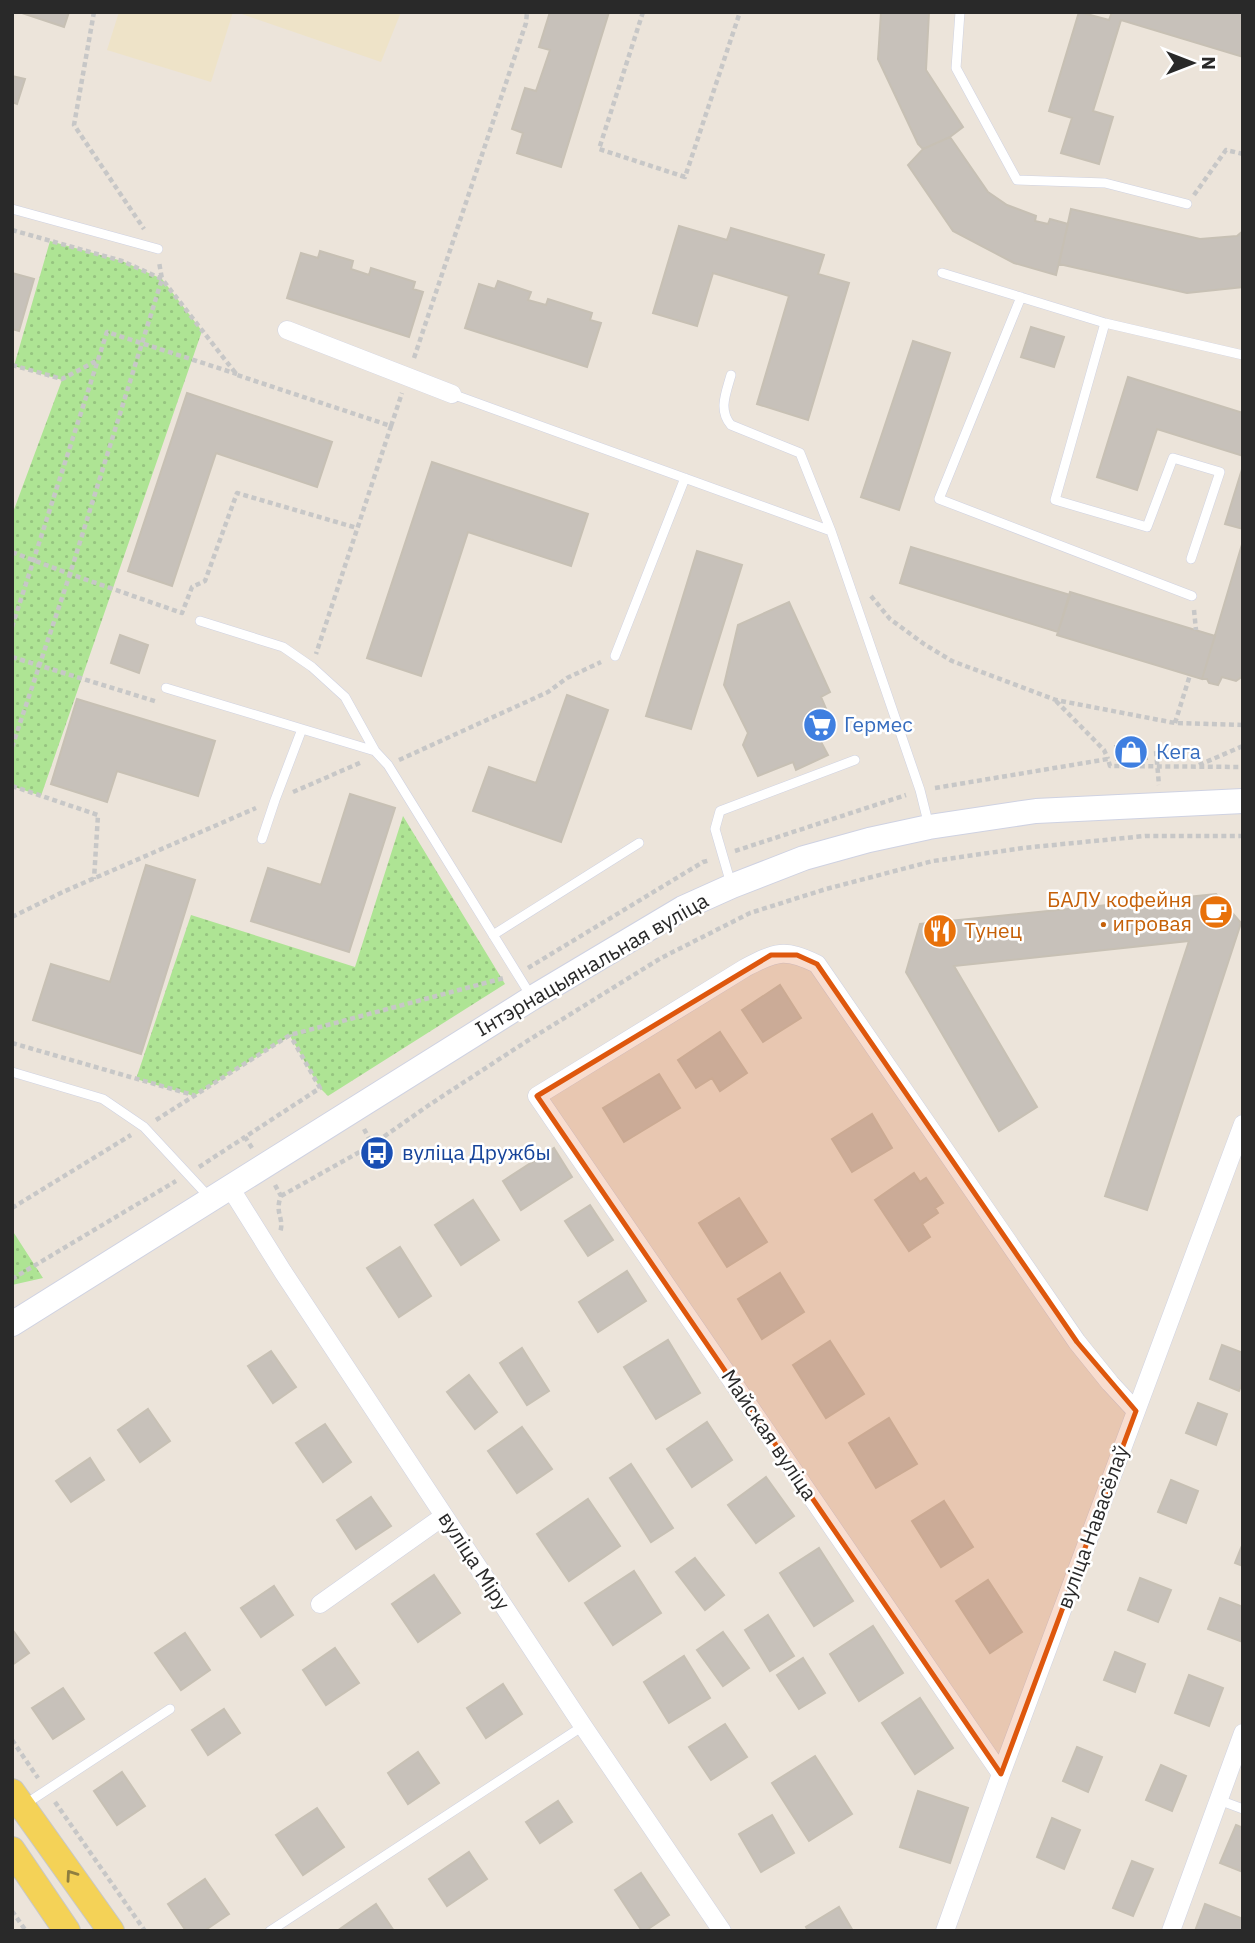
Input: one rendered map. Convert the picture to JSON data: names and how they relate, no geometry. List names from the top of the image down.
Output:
{
  "streets": {
    "main road": ["Інтэрнацыянальная вуліца"],
    "street": ["Майская вуліца", "вуліца Навасёлаў", "вуліца Міру"]
  },
  "crossings": [
    ["Інтэрнацыянальная вуліца", "вуліца Міру"],
    ["Майская вуліца", "вуліца Навасёлаў"]
  ],
  "places": {
    "supermarket": ["Гермес"],
    "shop": ["Кега"],
    "cafe": ["БАЛУ кофейня • игровая"],
    "restaurant": ["Тунец"],
    "bus stop": ["вуліца Дружбы"]
  },
  "north": "right"
}
